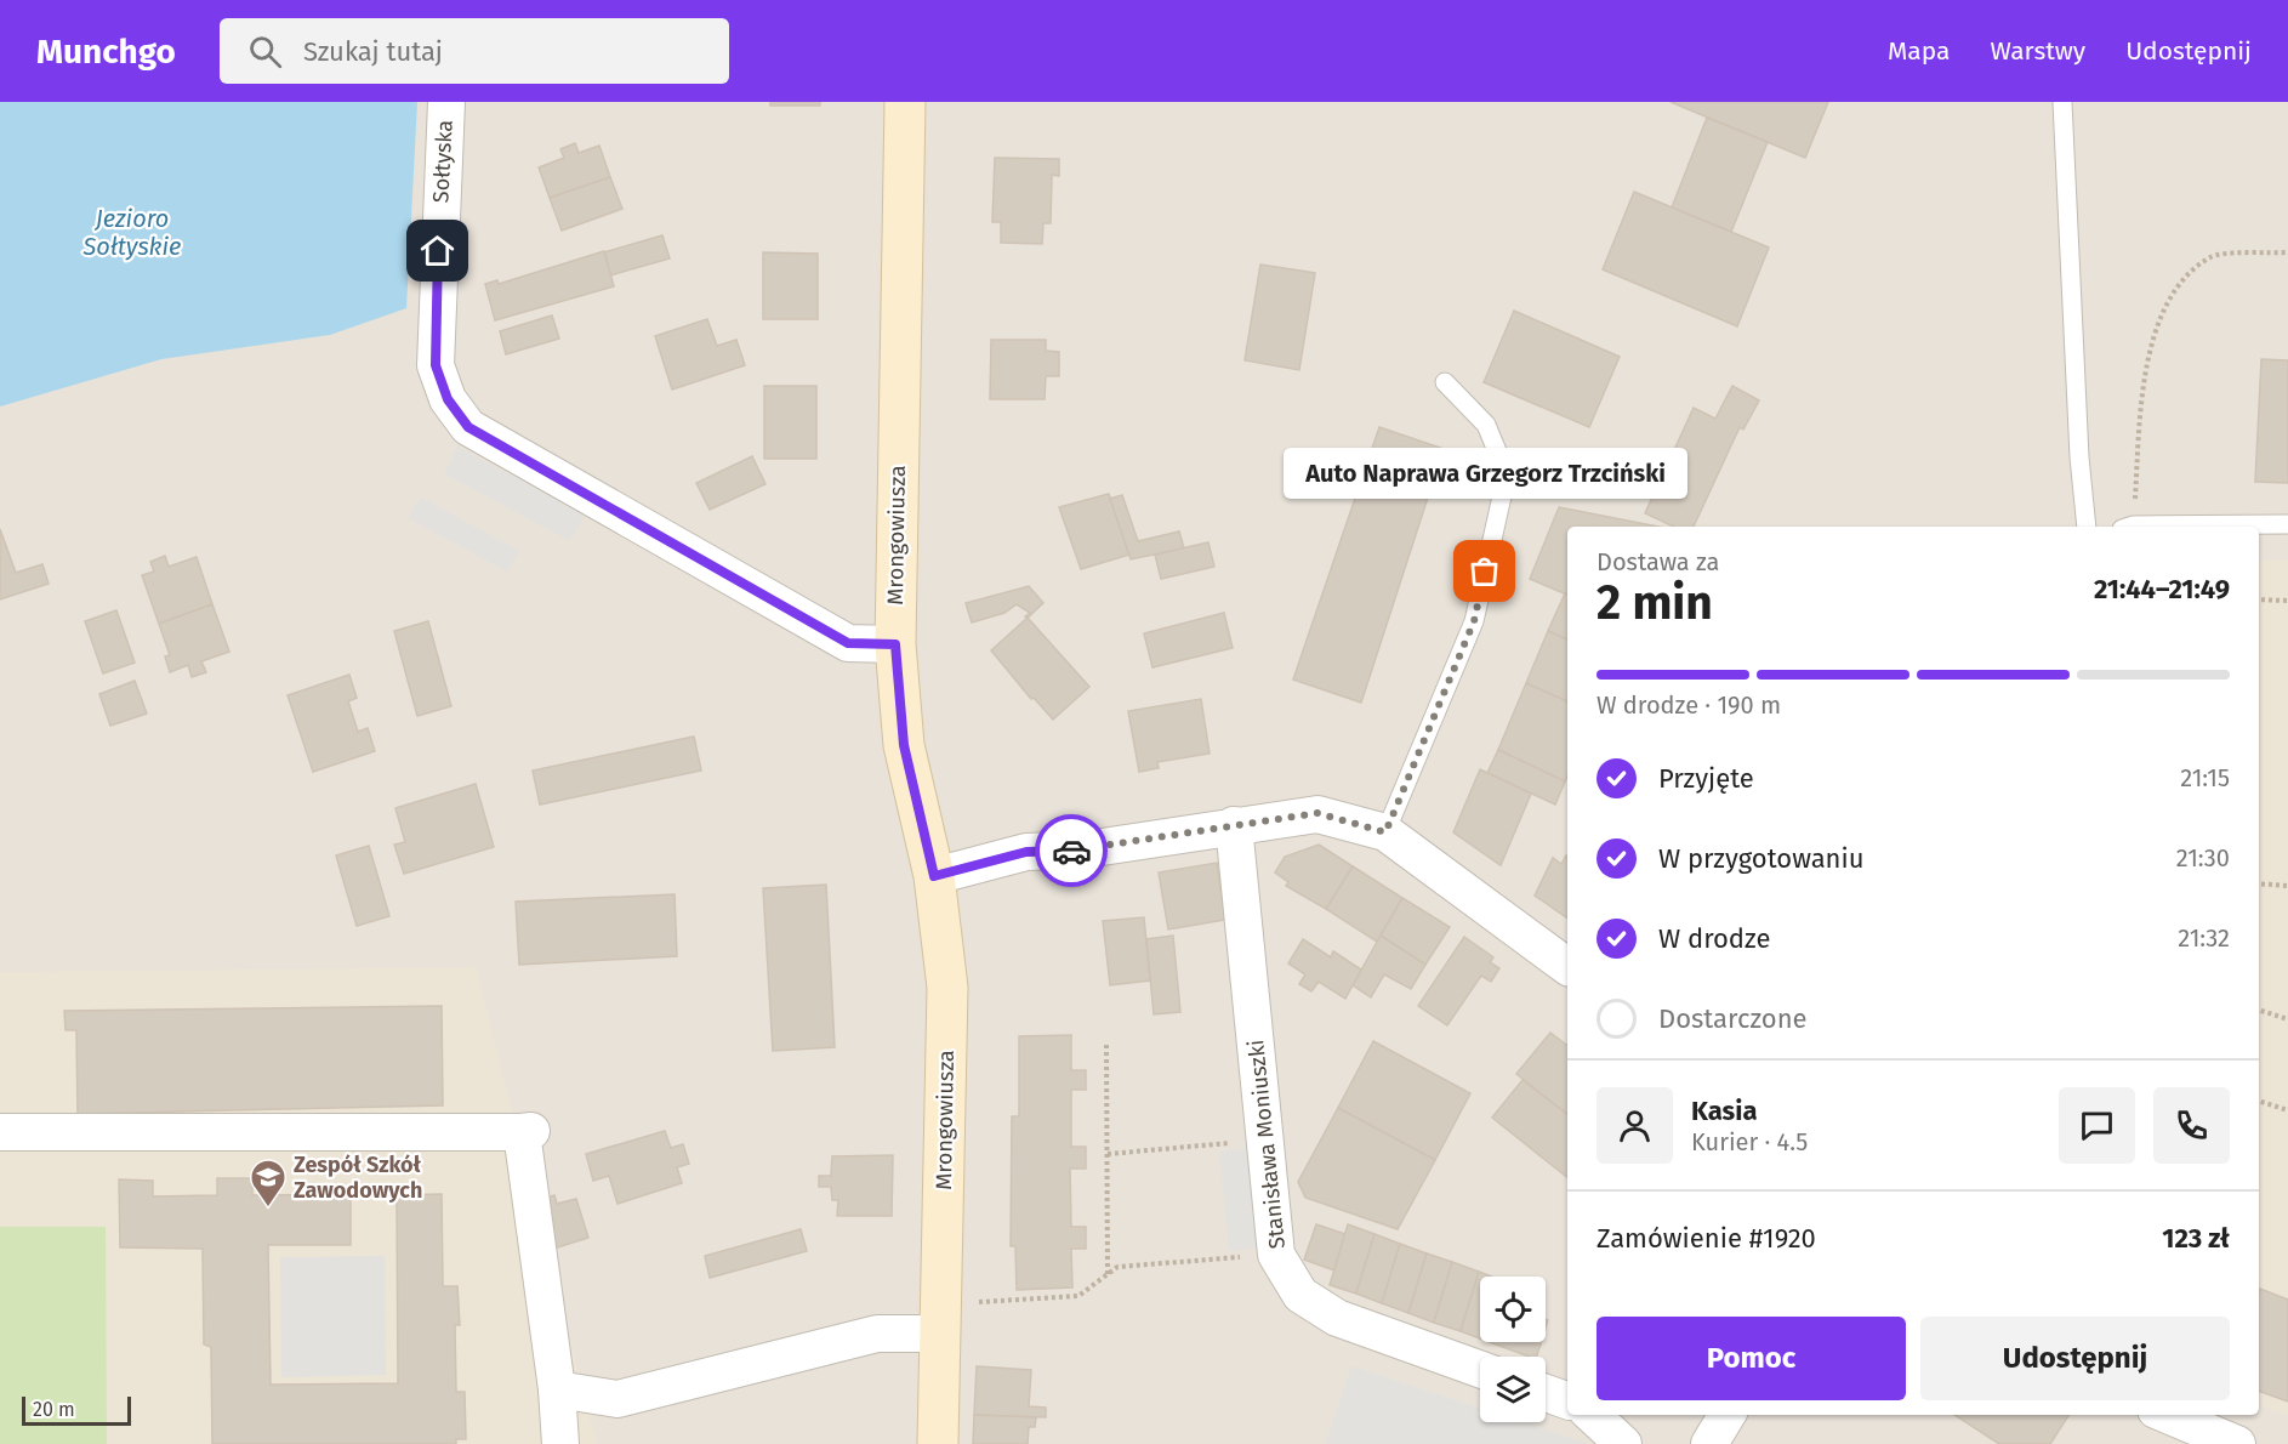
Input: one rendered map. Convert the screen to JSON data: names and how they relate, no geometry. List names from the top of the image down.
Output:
{
  "streets": {
    "street": ["Sołtyska", "Mrongowiusza", "Stanisława Moniuszki"]
  },
  "crossings": [
    ["Sołtyska", "Mrongowiusza"]
  ],
  "water": ["Jezioro Sołtyskie"],
  "places": {
    "other": ["Auto Naprawa Grzegorz Trzciński"],
    "school or university": ["Zespół Szkół Zawodowych"]
  },
  "scale_bar": "20 m",
  "page": {
    "header": "Munchgo",
    "search": "Szukaj tutaj",
    "nav": ["Mapa", "Warstwy", "Udostępnij"],
    "bubble": "Auto Naprawa Grzegorz Trzciński",
    "heading": ["2 min", "Dostawa za", "21:44–21:49"],
    "panel": [
      "Kasia",
      "Kurier · 4.5",
      "Zamówienie #1920",
      "123 zł"
    ],
    "bar": "W drodze · 190 m",
    "list": [
      ["Przyjęte", "21:15"],
      ["W przygotowaniu", "21:30"],
      ["W drodze", "21:32"],
      "Dostarczone"
    ],
    "buttons": ["Pomoc", "Udostępnij"],
    "scale": "20 m"
  }
}
